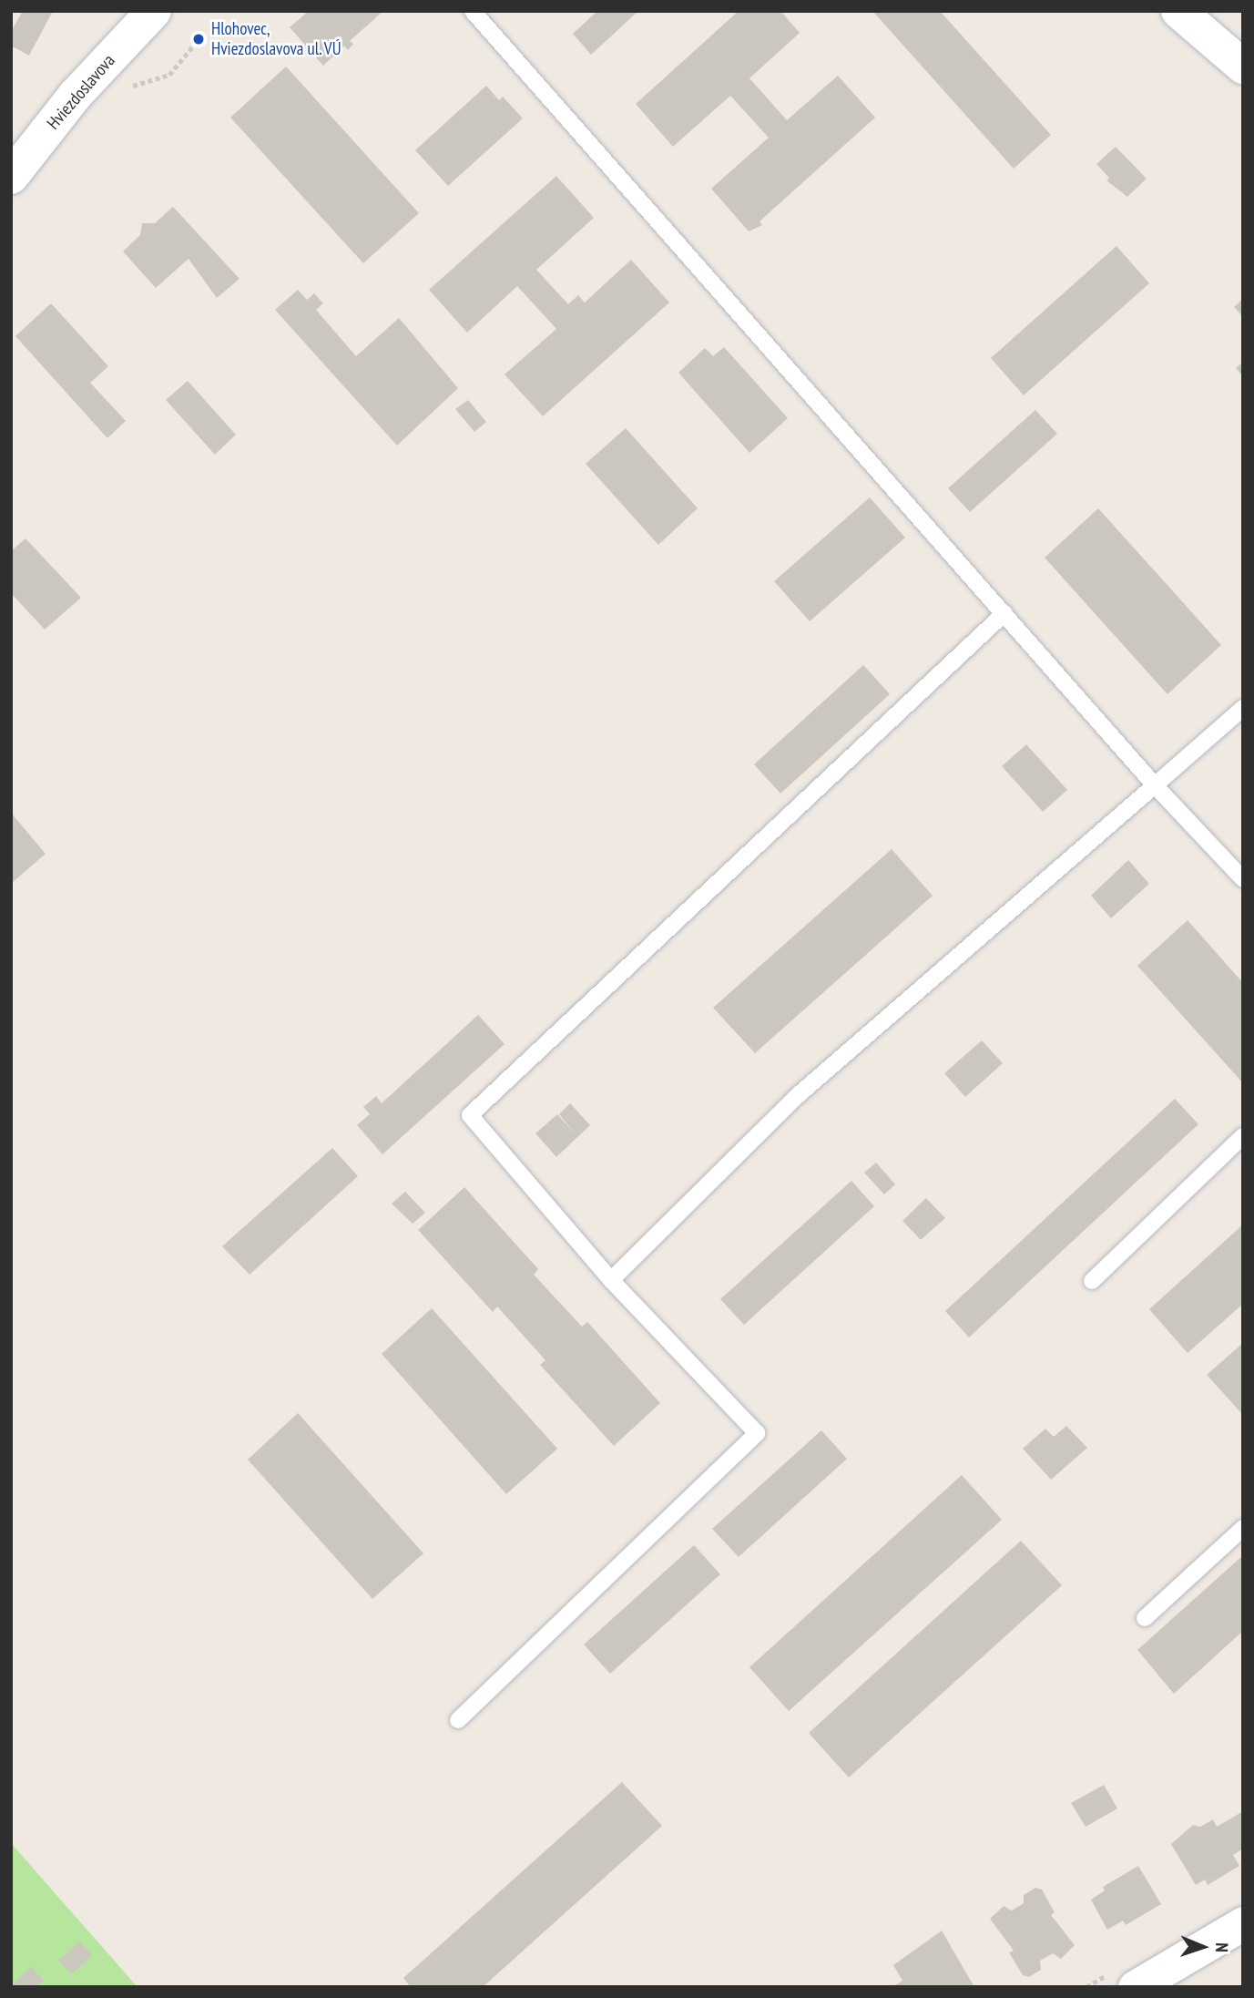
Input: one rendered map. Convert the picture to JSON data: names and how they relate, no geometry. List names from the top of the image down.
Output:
{
  "streets": {
    "main road": ["Hviezdoslavova"]
  },
  "places": ["Hlohovec, Hviezdoslavova ul. VÚ"],
  "north": "right"
}
